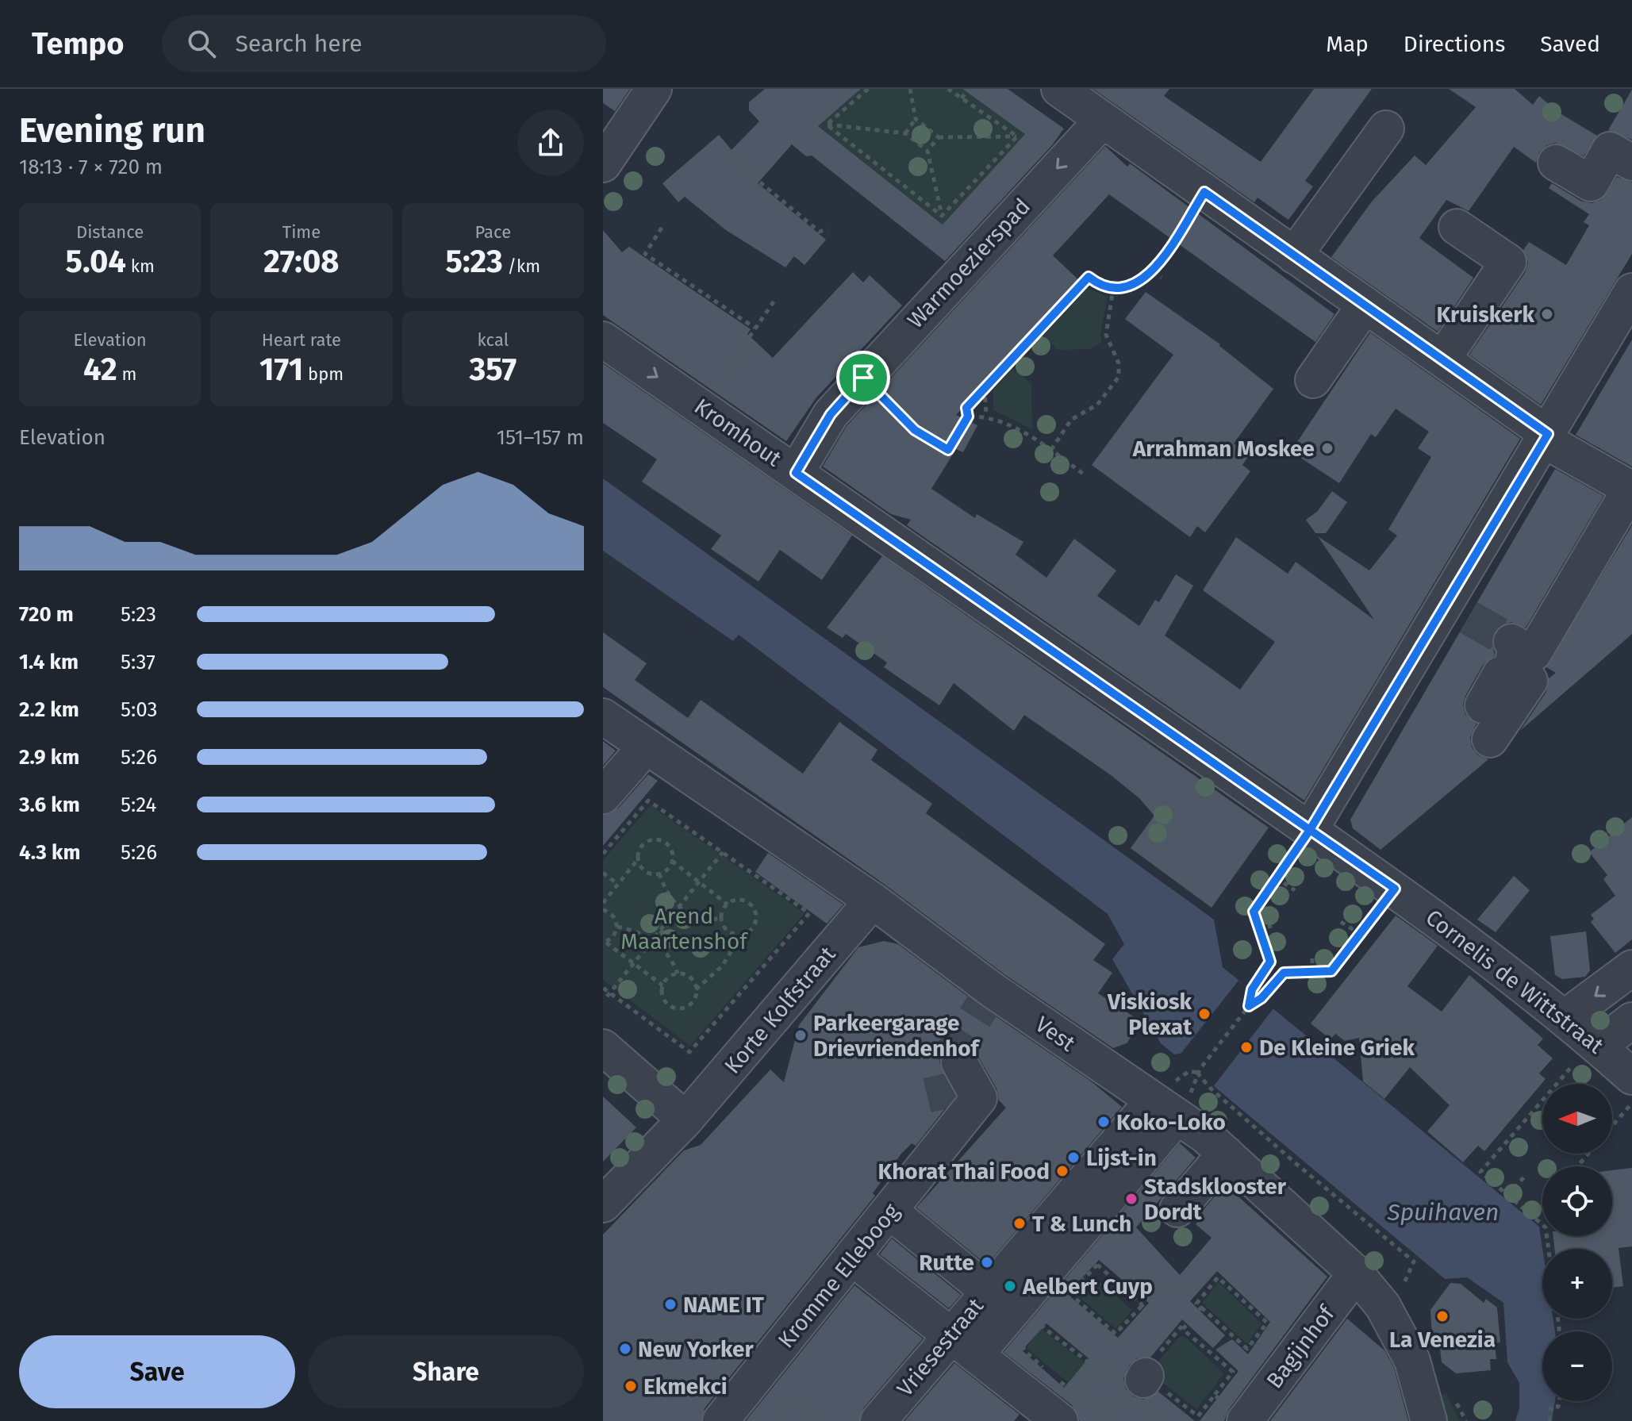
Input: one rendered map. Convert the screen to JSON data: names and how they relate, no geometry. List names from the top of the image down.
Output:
{
  "streets": {
    "street": [
      "Warmoezierspad",
      "Kromhout",
      "Cornelis de Wittstraat",
      "Korte Kolfstraat",
      "Vest",
      "Kromme Elleboog",
      "Vriesestraat",
      "Bagijnhof"
    ]
  },
  "crossings": [
    ["Warmoezierspad", "Kromhout"],
    ["Kromhout", "Cornelis de Wittstraat"],
    ["Korte Kolfstraat", "Vest"],
    ["Vest", "Vriesestraat"],
    ["Vest", "Bagijnhof"]
  ],
  "one_way": ["Warmoezierspad"],
  "water": ["Spuihaven"],
  "parks": ["Arend Maartenshof"],
  "places": [
    "Kruiskerk",
    "Arrahman Moskee",
    "Viskiosk Plexat",
    "Parkeergarage Drievriendenhof",
    "De Kleine Griek",
    "Koko-Loko",
    "Lijst-in",
    "Khorat Thai Food",
    "Stadsklooster Dordt",
    "T & Lunch",
    "Rutte",
    "Aelbert Cuyp",
    "NAME IT",
    "La Venezia",
    "New Yorker",
    "Ekmekci"
  ],
  "north": "left",
  "page": {
    "header": "Tempo",
    "search": "Search here",
    "nav": ["Map", "Directions", "Saved"],
    "heading": ["Evening run", "18:13 · 7 × 720 m"],
    "stats": [
      ["Distance", "5.04 km"],
      ["Time", "27:08"],
      ["Pace", "5:23 /km"],
      ["Elevation", "42 m"],
      ["Heart rate", "171 bpm"],
      ["kcal", "357"]
    ],
    "chart": ["Elevation", "151–157 m"],
    "list": [
      {
        "name": "720 m",
        "note": "5:23"
      },
      {
        "name": "1.4 km",
        "note": "5:37"
      },
      {
        "name": "2.2 km",
        "note": "5:03"
      },
      {
        "name": "2.9 km",
        "note": "5:26"
      },
      {
        "name": "3.6 km",
        "note": "5:24"
      },
      {
        "name": "4.3 km",
        "note": "5:26"
      }
    ],
    "map_buttons": ["+", "−"],
    "buttons": ["Save", "Share"]
  }
}
